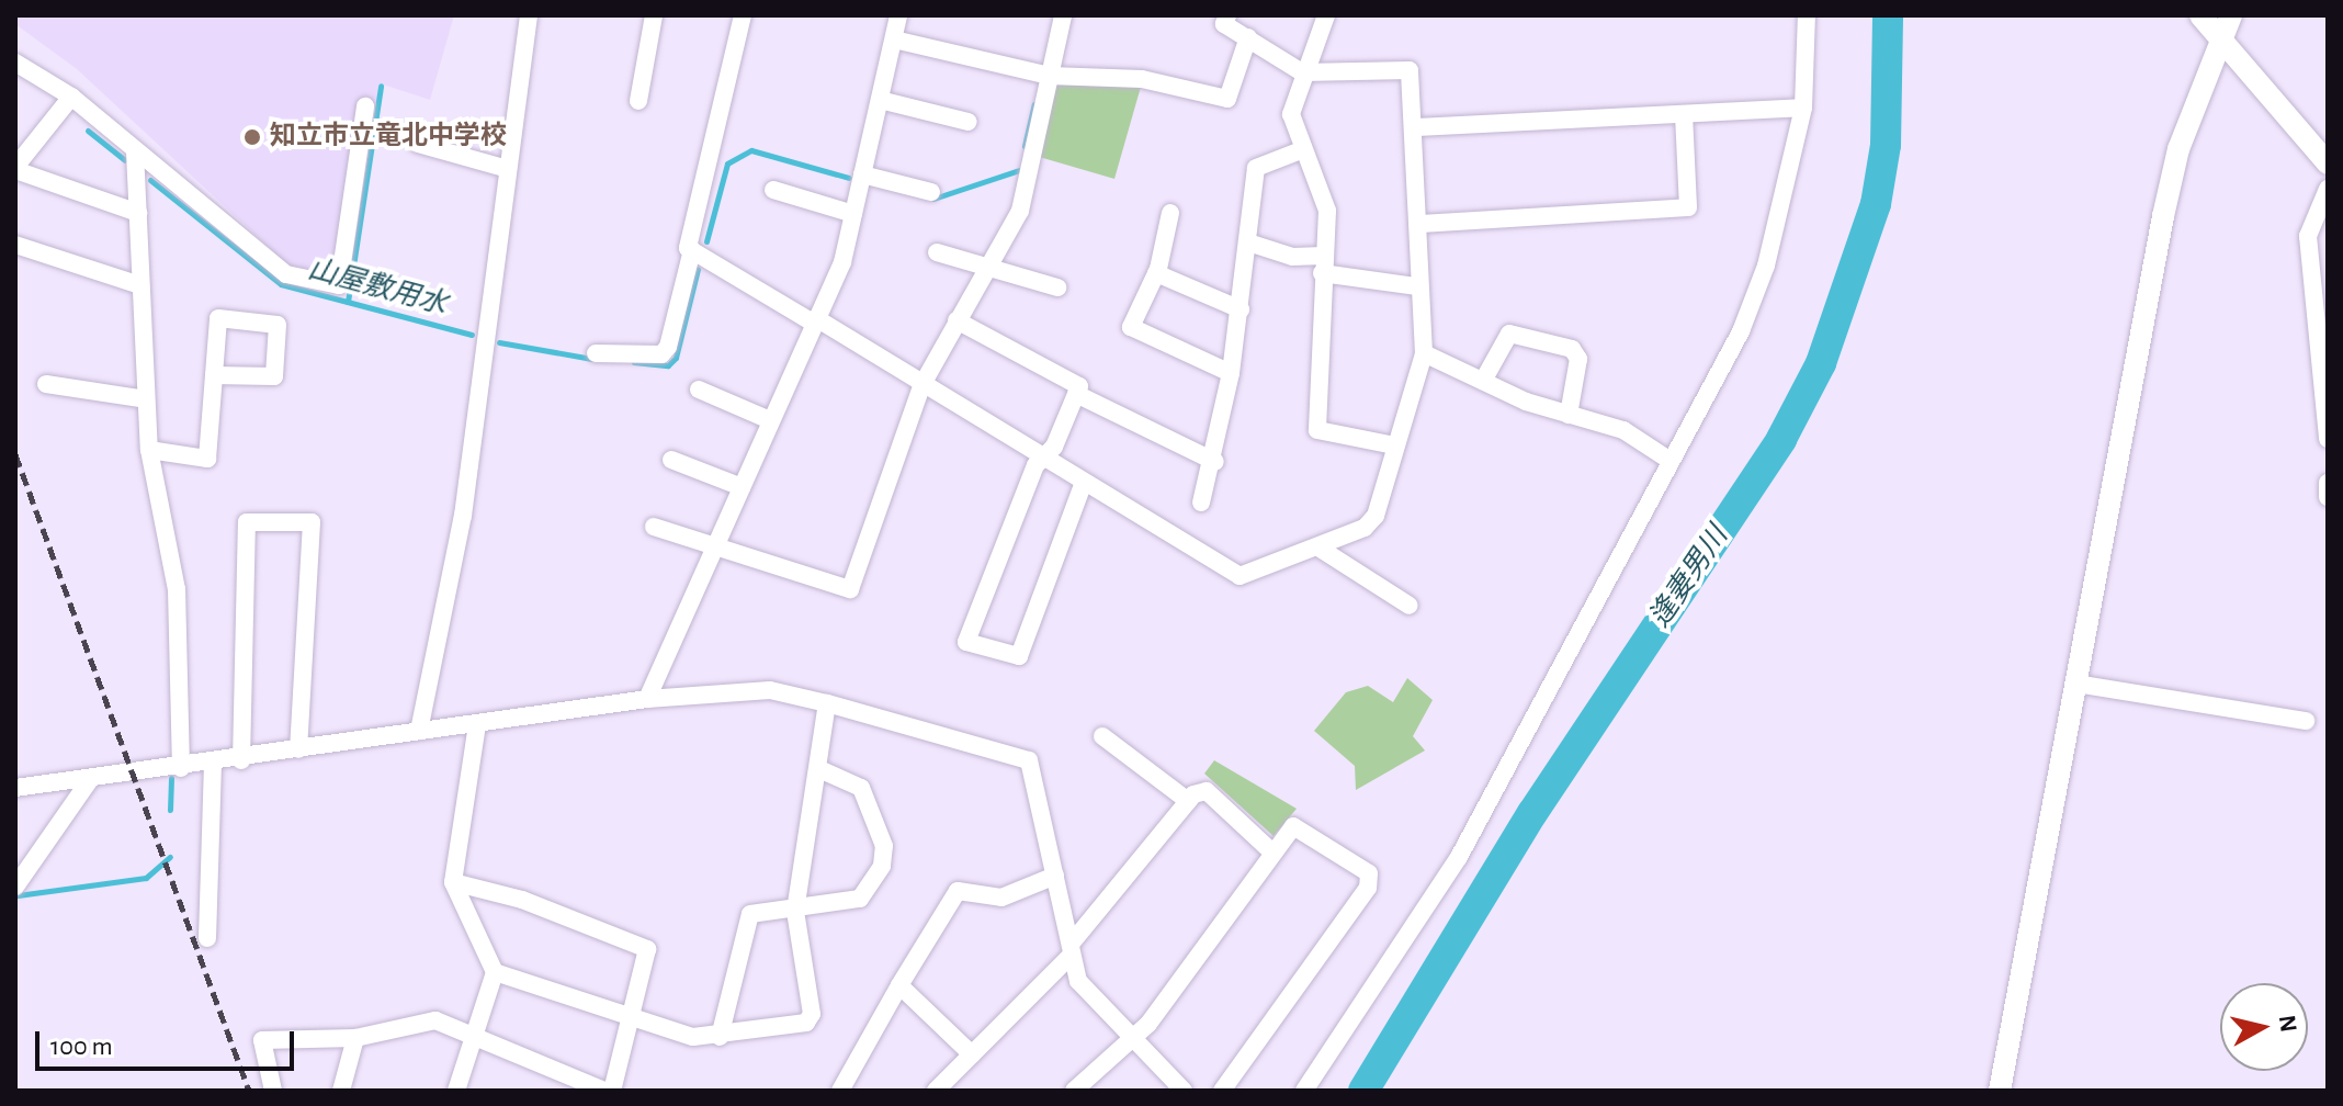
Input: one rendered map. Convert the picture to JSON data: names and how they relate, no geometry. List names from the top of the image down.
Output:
{
  "water": ["山屋敷用水", "逢妻男川"],
  "places": ["知立市立竜北中学校"],
  "scale_bar": "100 m",
  "north": "right"
}
